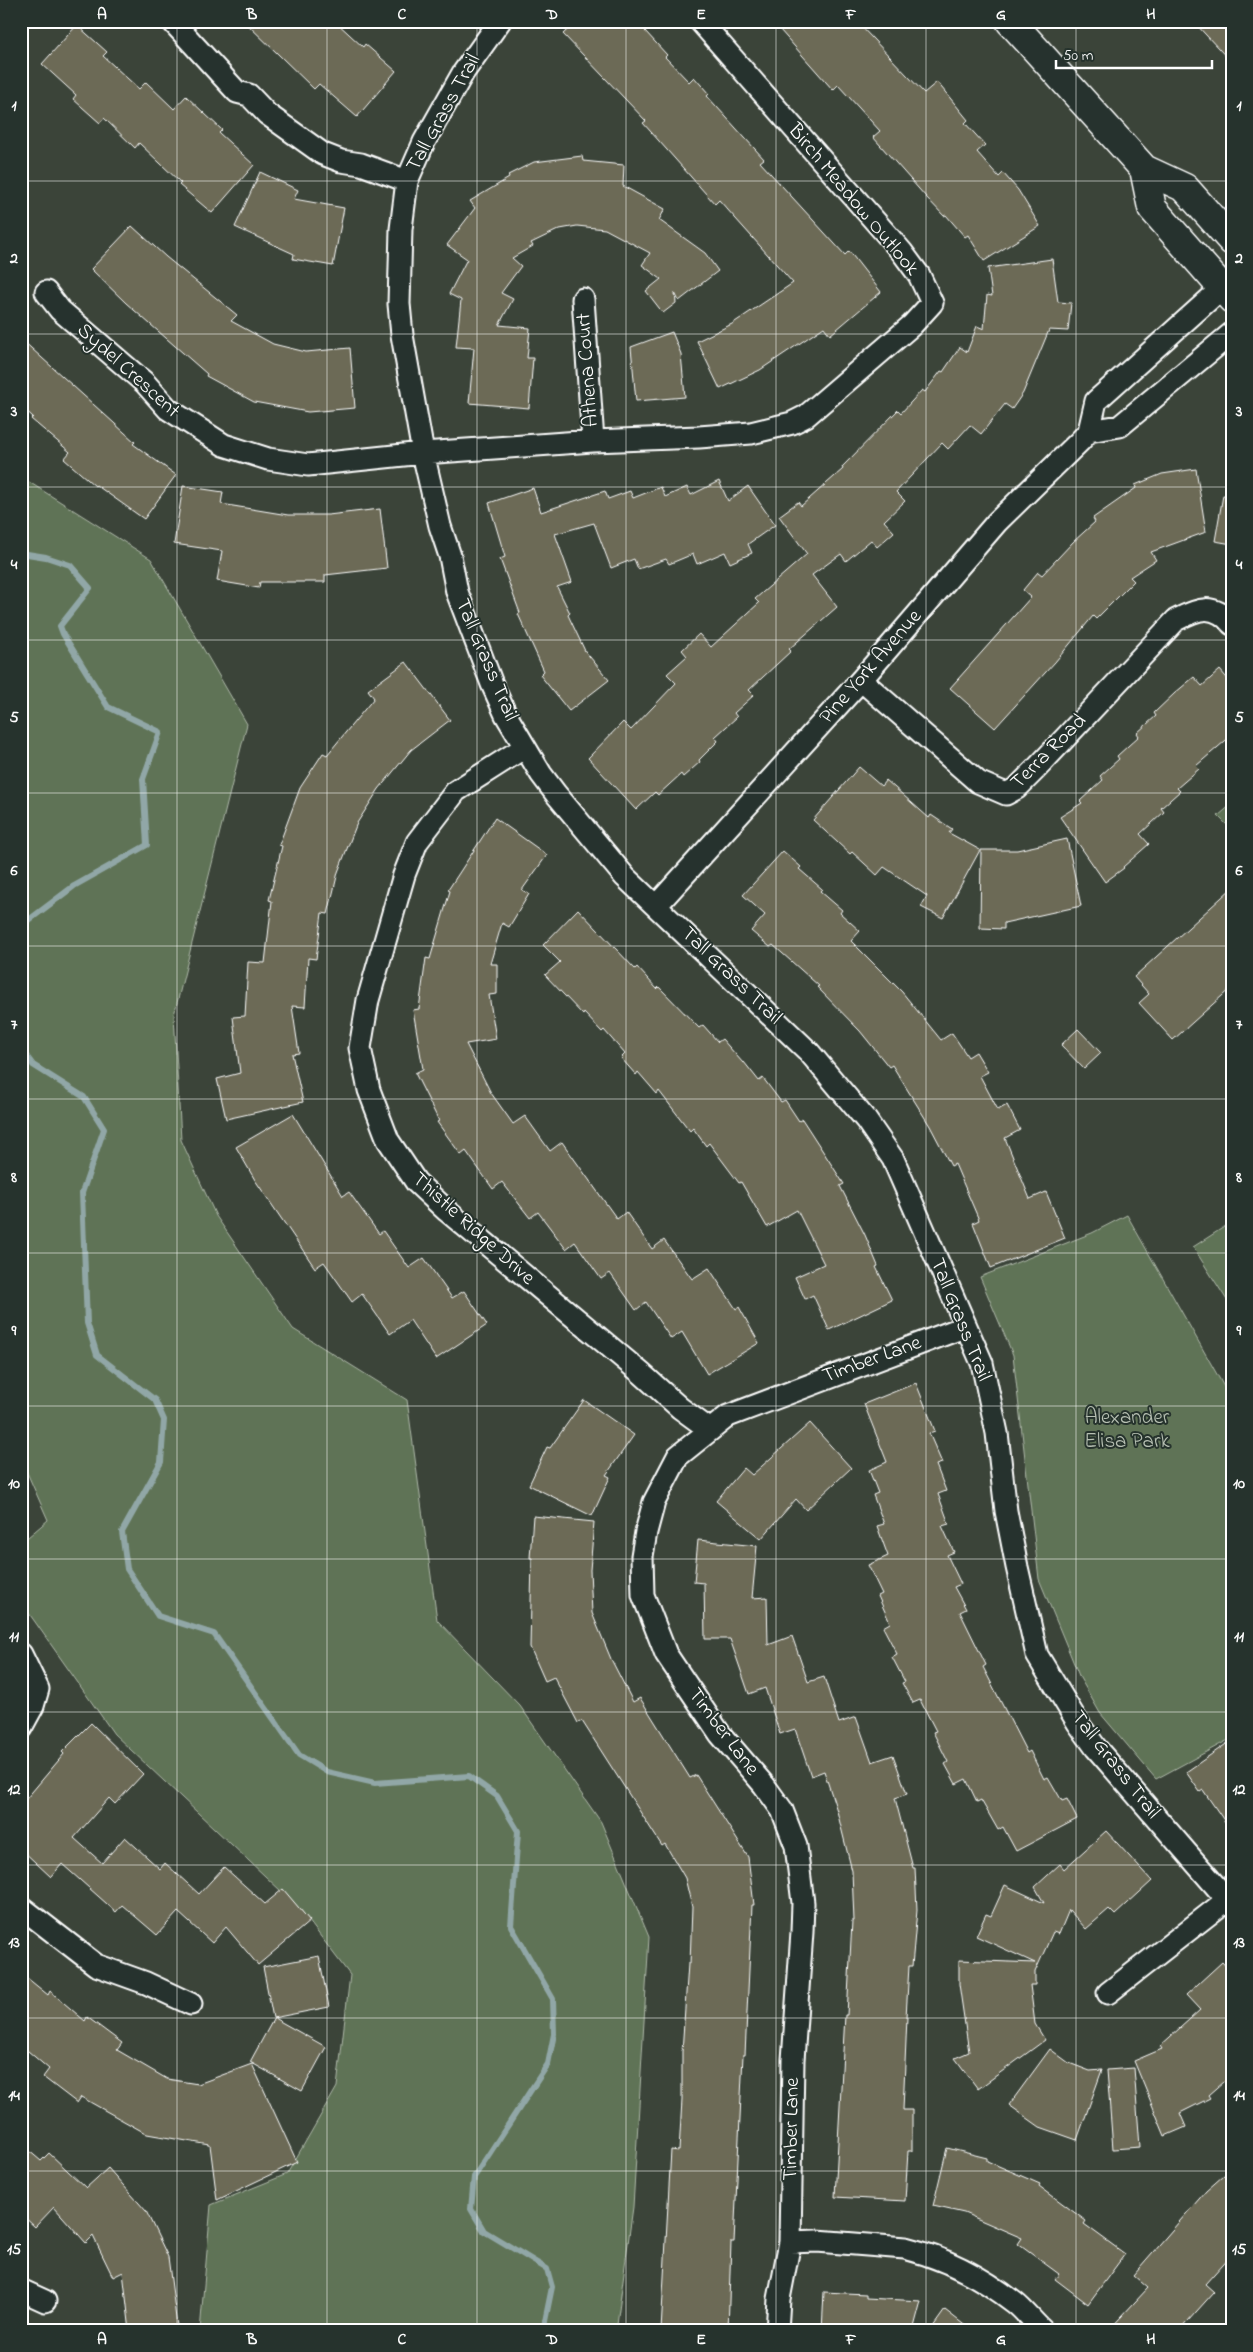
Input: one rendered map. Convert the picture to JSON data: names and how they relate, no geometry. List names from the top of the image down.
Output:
{
  "streets": {
    "street": [
      "Tall Grass Trail",
      "Birch Meadow Outlook",
      "Athena Court",
      "Sydel Crescent",
      "Pine York Avenue",
      "Terra Road",
      "Thistle Ridge Drive",
      "Timber Lane"
    ]
  },
  "crossings": [
    ["Tall Grass Trail", "Birch Meadow Outlook"],
    ["Tall Grass Trail", "Sydel Crescent"],
    ["Tall Grass Trail", "Pine York Avenue"],
    ["Tall Grass Trail", "Thistle Ridge Drive"],
    ["Tall Grass Trail", "Timber Lane"],
    ["Birch Meadow Outlook", "Athena Court"],
    ["Birch Meadow Outlook", "Sydel Crescent"],
    ["Pine York Avenue", "Terra Road"],
    ["Thistle Ridge Drive", "Timber Lane"]
  ],
  "parks": ["Alexander Elisa Park"],
  "scale_bar": "50 m",
  "grid": {
    "columns": [
      "A",
      "B",
      "C",
      "D",
      "E",
      "F",
      "G",
      "H"
    ],
    "rows": [
      "1",
      "2",
      "3",
      "4",
      "5",
      "6",
      "7",
      "8",
      "9",
      "10",
      "11",
      "12",
      "13",
      "14",
      "15"
    ]
  }
}
